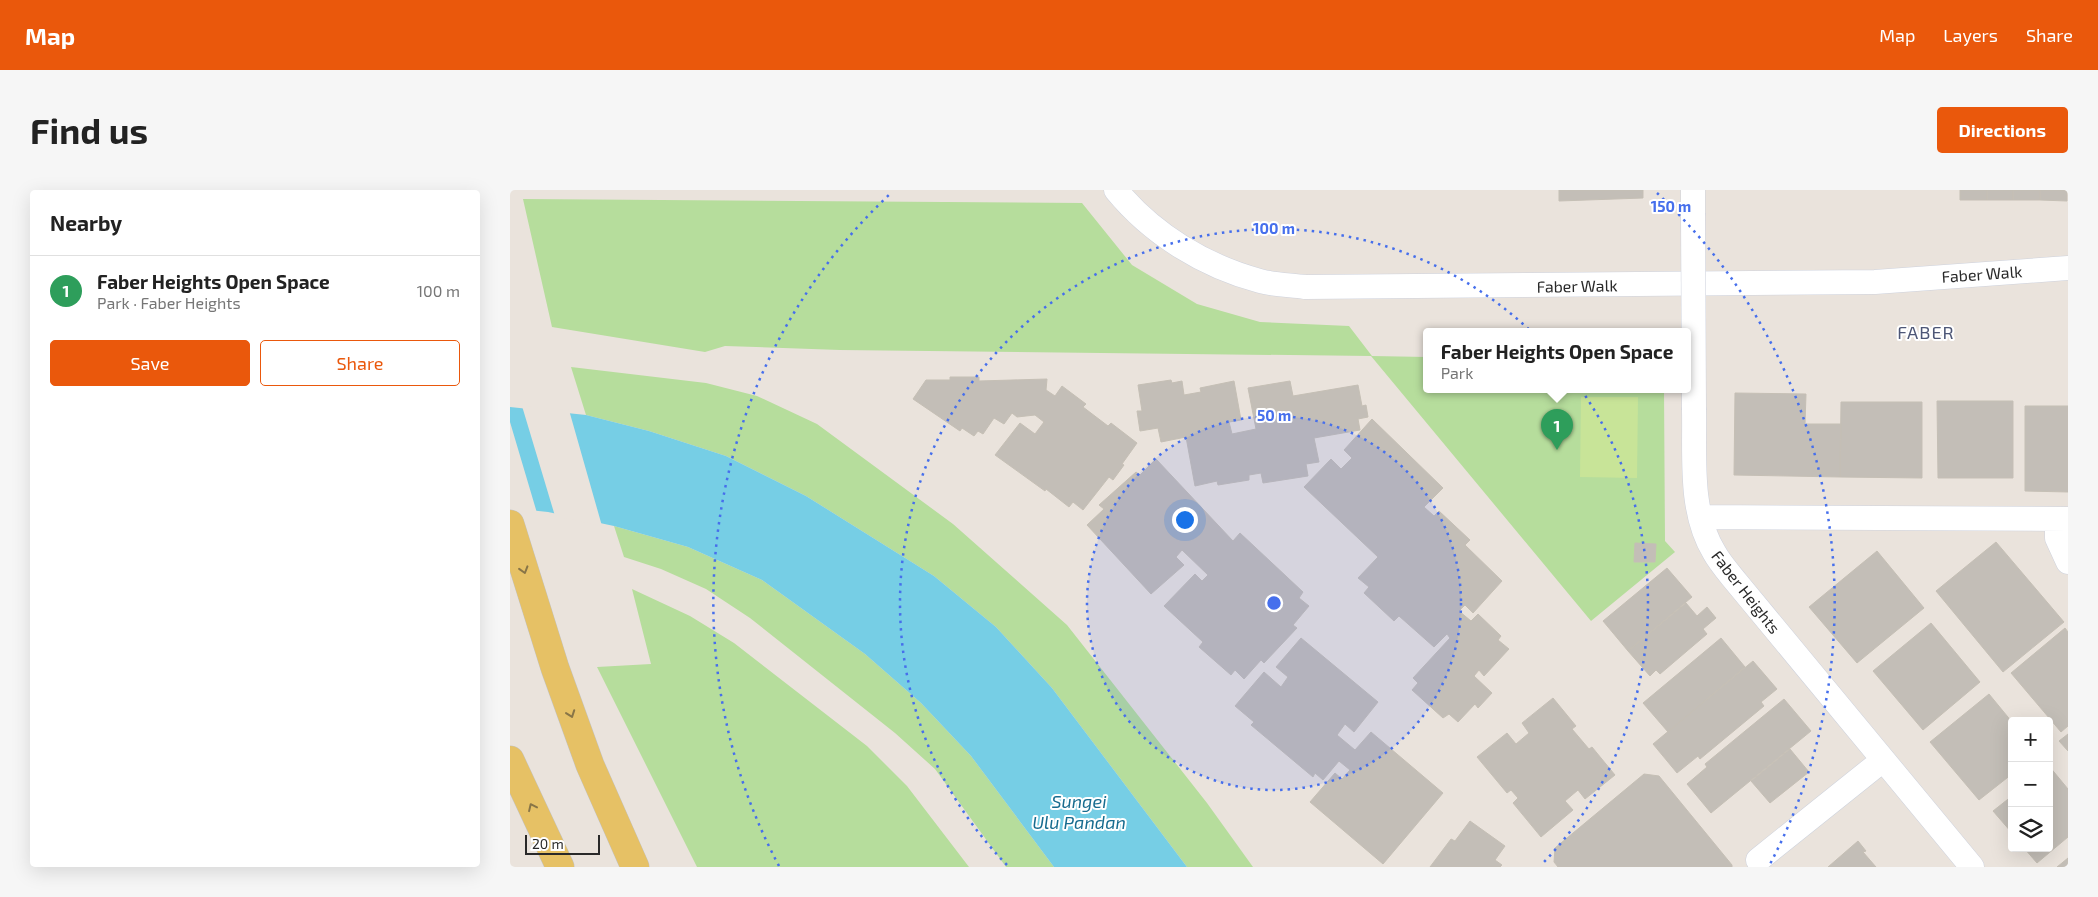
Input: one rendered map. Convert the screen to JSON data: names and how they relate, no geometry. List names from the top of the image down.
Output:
{
  "streets": {
    "street": ["Faber Walk", "Faber Heights"]
  },
  "districts": ["FABER"],
  "water": ["Sungei Ulu Pandan"],
  "scale_bar": "20 m",
  "page": {
    "header": "Map",
    "nav": ["Map", "Layers", "Share"],
    "buttons": [
      "Directions",
      ["Save", "Share"]
    ],
    "title": "Find us",
    "heading": "Nearby",
    "list": [
      {
        "mark": "1",
        "name": "Faber Heights Open Space",
        "note": "Park · Faber Heights",
        "value": "100 m"
      }
    ],
    "popup": ["Faber Heights Open Space", "Park"],
    "pins": "1",
    "map_buttons": ["+", "−"],
    "scale": "20 m"
  },
  "rings": ["150 m", "100 m", "50 m"]
}
